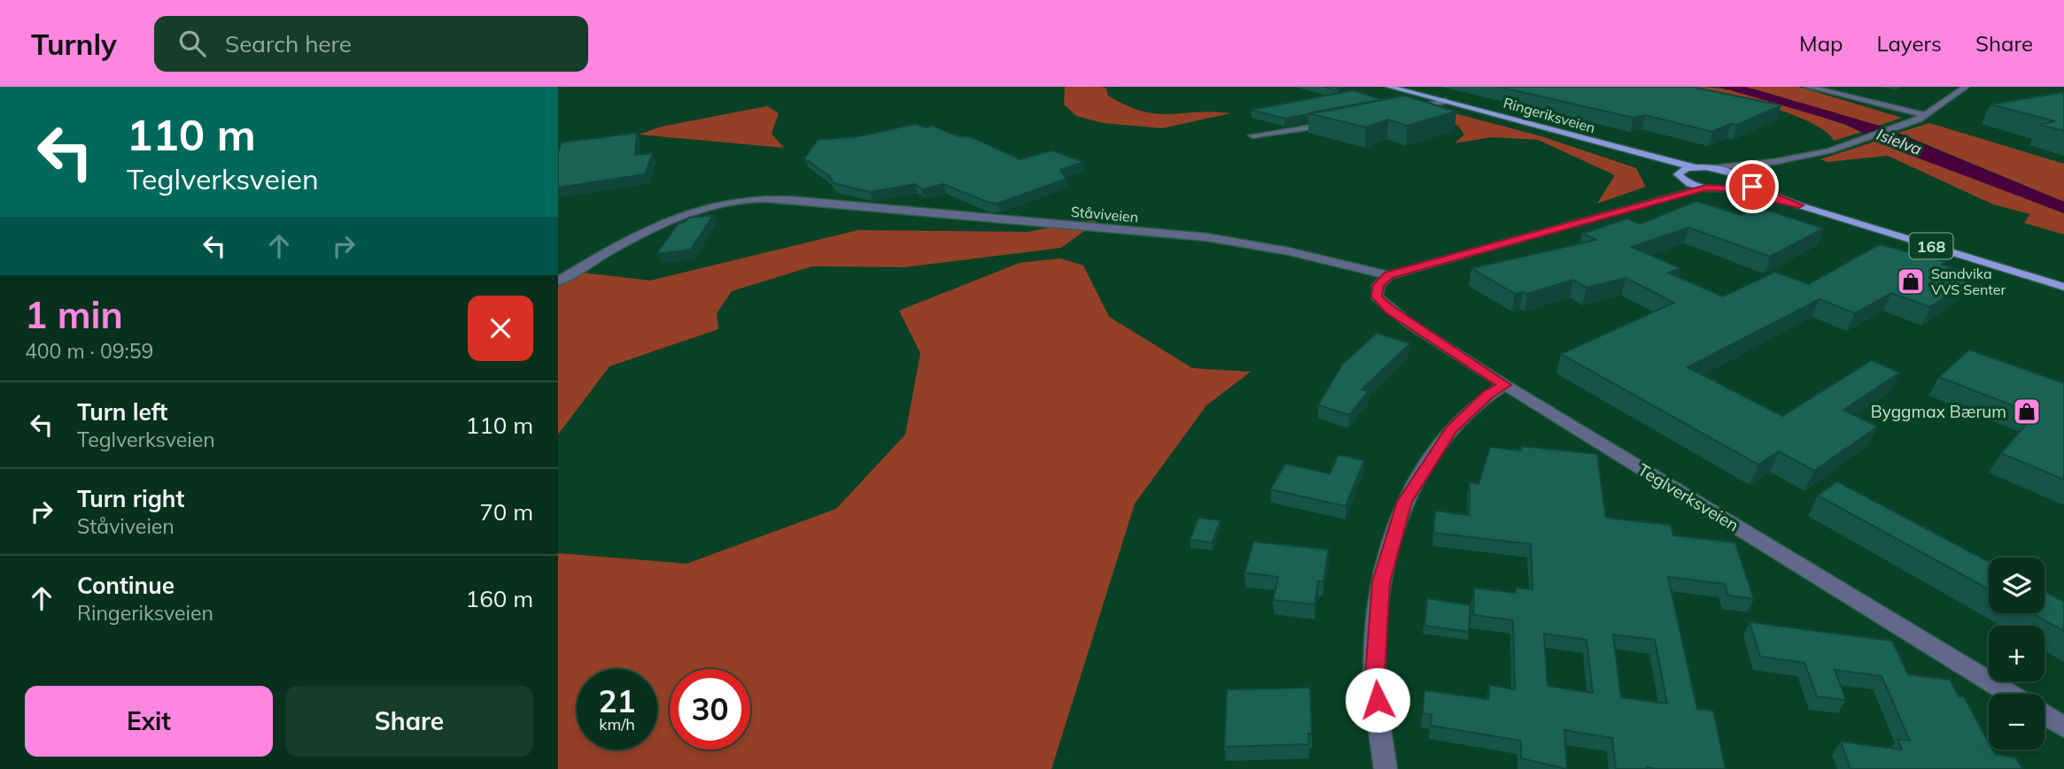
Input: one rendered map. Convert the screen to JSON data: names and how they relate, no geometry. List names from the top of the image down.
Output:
{
  "streets": {
    "main road": ["Ringeriksveien", "168"],
    "street": ["Ståviveien", "Teglverksveien"]
  },
  "crossings": [
    ["Ringeriksveien", "Ståviveien"],
    ["Ringeriksveien", "168"],
    ["Ståviveien", "168"],
    ["Ståviveien", "Teglverksveien"]
  ],
  "water": ["Isielva"],
  "places": {
    "shop": ["Sandvika VVS Senter", "Byggmax Bærum"]
  },
  "page": {
    "header": "Turnly",
    "search": "Search here",
    "nav": ["Map", "Layers", "Share"],
    "turn": ["110 m", "Teglverksveien"],
    "heading": ["1 min", "400 m · 09:59"],
    "list": [
      {
        "name": "Turn left",
        "note": "Teglverksveien",
        "value": "110 m"
      },
      {
        "name": "Turn right",
        "note": "Ståviveien",
        "value": "70 m"
      },
      {
        "name": "Continue",
        "note": "Ringeriksveien",
        "value": "160 m"
      }
    ],
    "map_buttons": ["+", "−"],
    "speed": "21 km/h",
    "limit": "30",
    "buttons": ["Exit", "Share"]
  }
}
